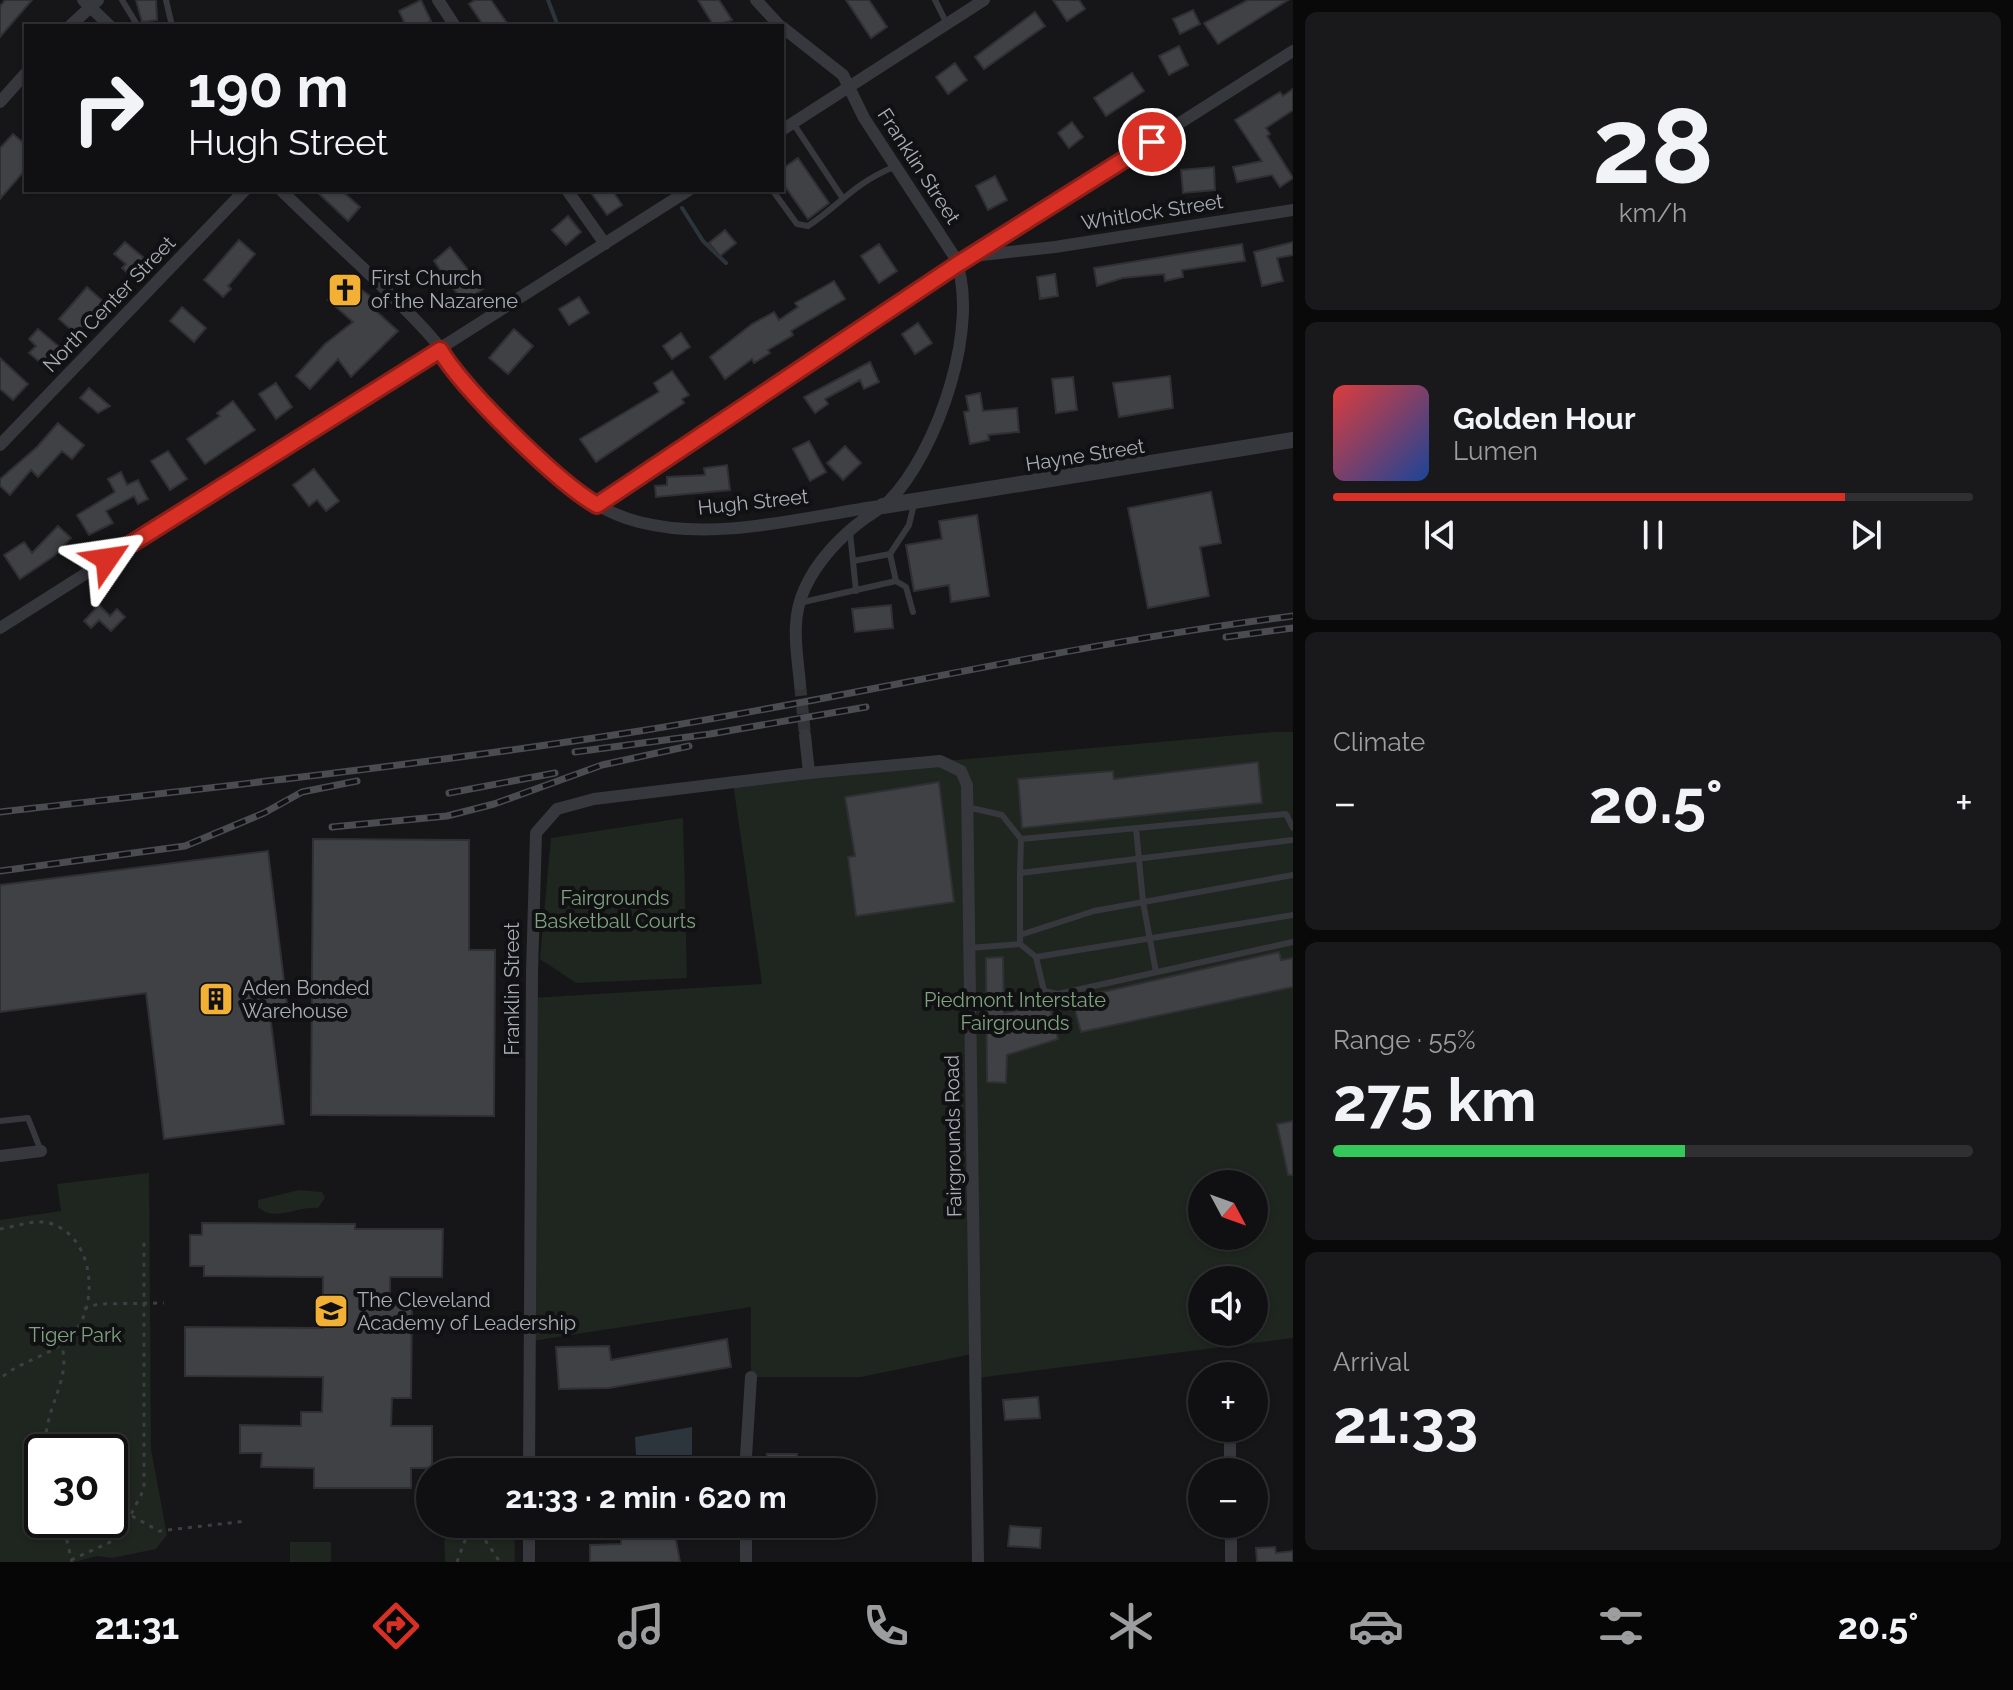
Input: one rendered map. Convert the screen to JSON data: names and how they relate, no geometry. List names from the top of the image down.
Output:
{
  "streets": {
    "street": [
      "Franklin Street",
      "Whitlock Street",
      "North Center Street",
      "Hayne Street",
      "Hugh Street",
      "Fairgrounds Road"
    ]
  },
  "crossings": [
    ["Franklin Street", "Hayne Street"],
    ["Franklin Street", "Hugh Street"],
    ["Franklin Street", "Fairgrounds Road"],
    ["Hayne Street", "Hugh Street"]
  ],
  "parks": ["Fairgrounds Basketball Courts", "Piedmont Interstate Fairgrounds", "Tiger Park"],
  "places": {
    "church": ["First Church of the Nazarene"],
    "building": ["Aden Bonded Warehouse"],
    "school or university": ["The Cleveland Academy of Leadership"]
  },
  "north": "bottom right",
  "page": {
    "tile": [
      ["28", "km/h"],
      "Climate",
      ["Range · 55%", "275 km"],
      ["Arrival", "21:33"]
    ],
    "turn": ["190 m", "Hugh Street"],
    "song": ["Golden Hour", "Lumen"],
    "heat": ["−", "20.5°", "+"],
    "map_buttons": ["+", "−"],
    "limit": "30",
    "trip": "21:33 · 2 min · 620 m",
    "tabs": ["21:31", "20.5°"]
  }
}
